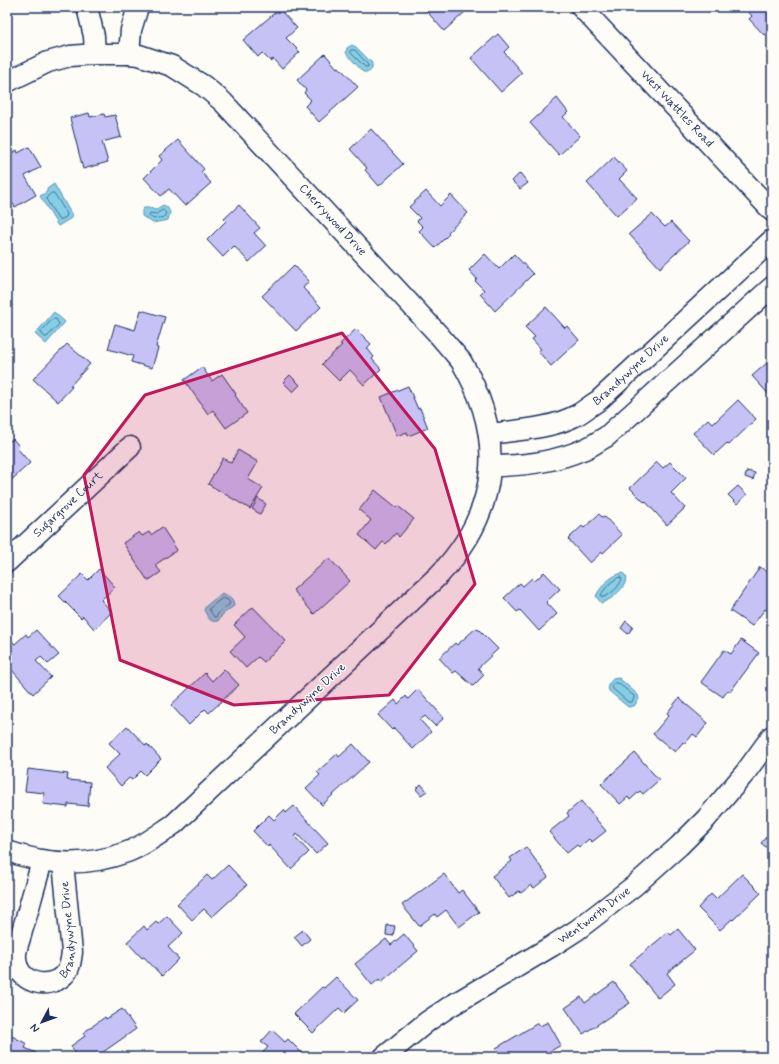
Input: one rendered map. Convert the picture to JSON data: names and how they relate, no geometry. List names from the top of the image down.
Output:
{
  "streets": {
    "street": [
      "West Wattles Road",
      "Cherrywood Drive",
      "Brandywyne Drive",
      "Sugargrove Court",
      "Wentworth Drive"
    ]
  },
  "crossings": [
    ["Cherrywood Drive", "Brandywyne Drive"]
  ],
  "north": "bottom left"
}
